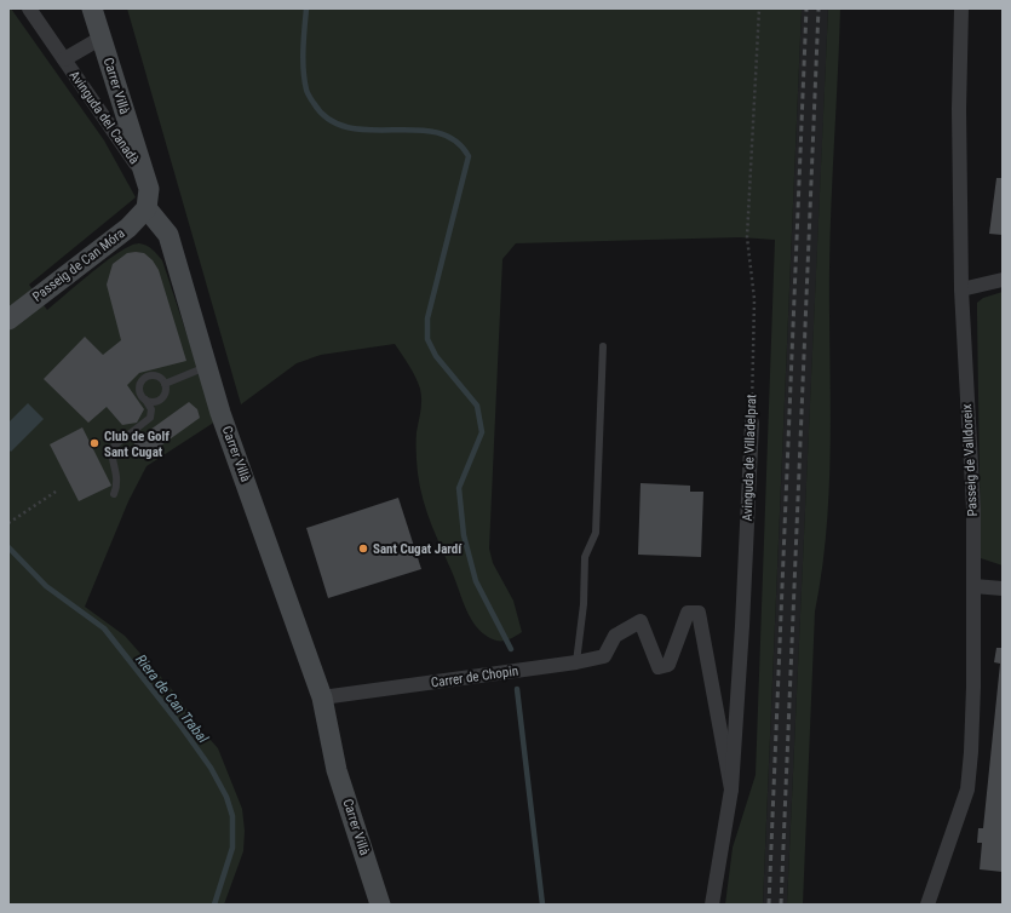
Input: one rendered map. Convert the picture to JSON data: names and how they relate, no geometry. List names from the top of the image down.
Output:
{
  "streets": {
    "street": [
      "Carrer Villà",
      "Avinguda del Canadà",
      "Passeig de Can Móra",
      "Avinguda de Villadelprat",
      "Passeig de Valldoreix",
      "Carrer de Chopin"
    ]
  },
  "crossings": [
    ["Carrer Villà", "Avinguda del Canadà"],
    ["Carrer Villà", "Passeig de Can Móra"],
    ["Carrer Villà", "Carrer de Chopin"],
    ["Avinguda de Villadelprat", "Carrer de Chopin"]
  ],
  "water": ["Riera de Can Trabal"],
  "places": ["Club de Golf Sant Cugat", "Sant Cugat Jardí"]
}
